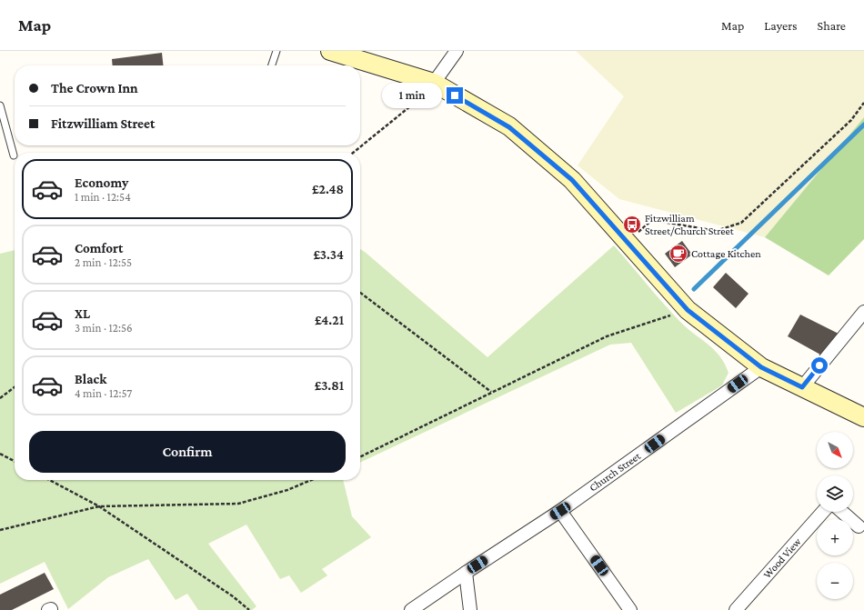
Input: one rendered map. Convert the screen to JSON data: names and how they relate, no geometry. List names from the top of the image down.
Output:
{
  "streets": {
    "street": ["Church Street", "Wood View"]
  },
  "places": {
    "bus stop": ["Fitzwilliam Street/Church Street"],
    "cafe": ["Cottage Kitchen"]
  },
  "north": "bottom right",
  "page": {
    "header": "Map",
    "nav": ["Map", "Layers", "Share"],
    "banner": ["The Crown Inn", "Fitzwilliam Street"],
    "bubble": "1 min",
    "list": [
      {
        "name": "Economy",
        "note": "1 min · 12:54",
        "value": "£2.48"
      },
      {
        "name": "Comfort",
        "note": "2 min · 12:55",
        "value": "£3.34"
      },
      {
        "name": "XL",
        "note": "3 min · 12:56",
        "value": "£4.21"
      },
      {
        "name": "Black",
        "note": "4 min · 12:57",
        "value": "£3.81"
      }
    ],
    "buttons": "Confirm",
    "map_buttons": ["+", "−"]
  }
}
